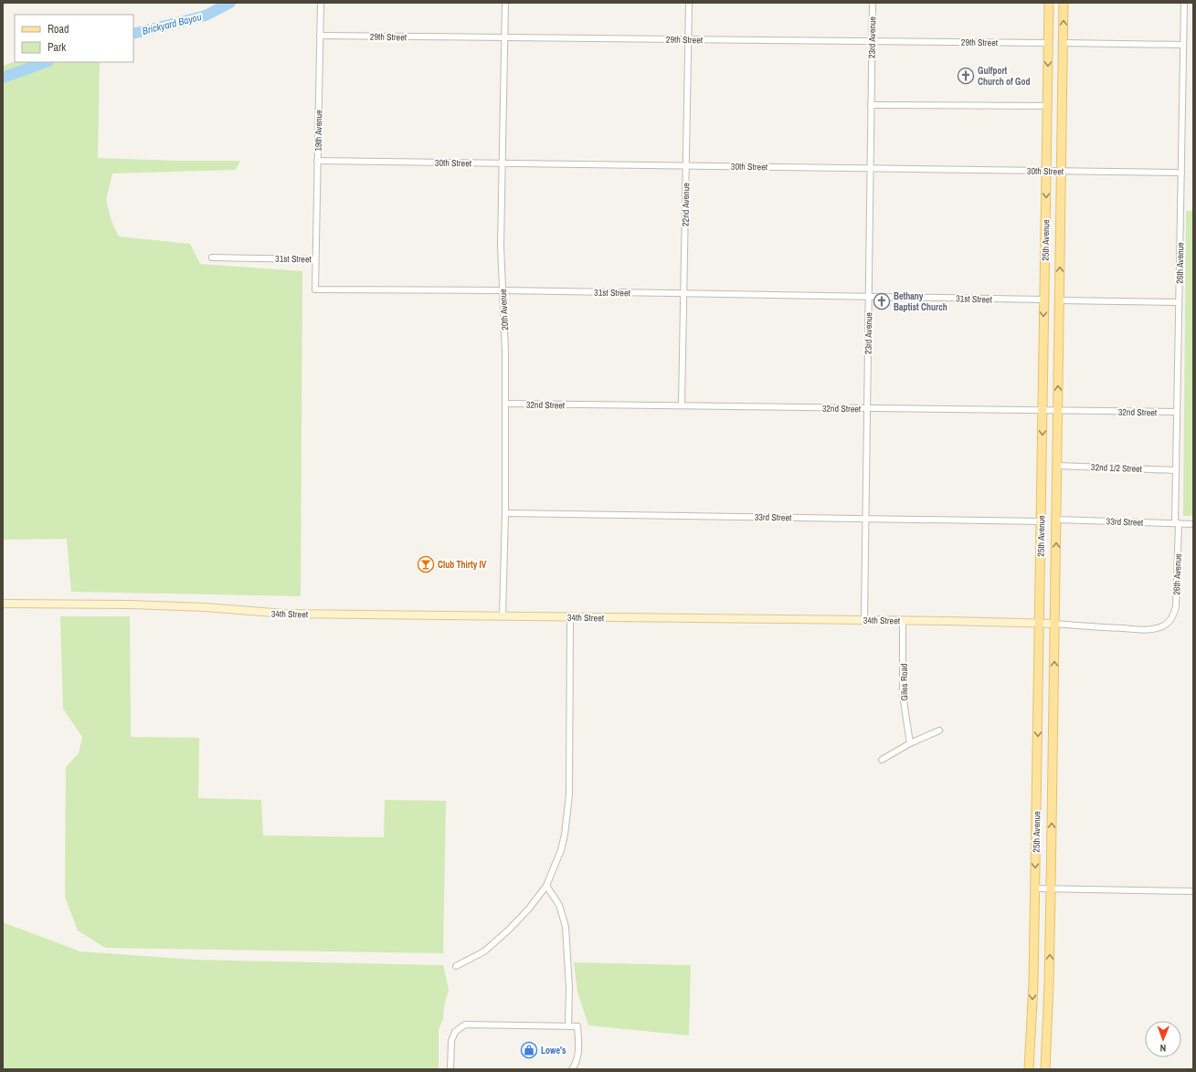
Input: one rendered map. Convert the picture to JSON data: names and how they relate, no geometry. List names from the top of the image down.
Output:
{
  "streets": {
    "main road": ["25th Avenue"],
    "street": [
      "29th Street",
      "23rd Avenue",
      "19th Avenue",
      "30th Street",
      "22nd Avenue",
      "31st Street",
      "26th Avenue",
      "20th Avenue",
      "32nd Street",
      "32nd 1/2 Street",
      "33rd Street",
      "34th Street",
      "Giles Road"
    ]
  },
  "crossings": [
    ["29th Street", "23rd Avenue"],
    ["29th Street", "19th Avenue"],
    ["29th Street", "22nd Avenue"],
    ["29th Street", "25th Avenue"],
    ["29th Street", "20th Avenue"],
    ["23rd Avenue", "30th Street"],
    ["23rd Avenue", "31st Street"],
    ["23rd Avenue", "32nd Street"],
    ["23rd Avenue", "33rd Street"],
    ["23rd Avenue", "34th Street"],
    ["19th Avenue", "30th Street"],
    ["19th Avenue", "31st Street"],
    ["30th Street", "22nd Avenue"],
    ["30th Street", "25th Avenue"],
    ["30th Street", "26th Avenue"],
    ["30th Street", "20th Avenue"],
    ["22nd Avenue", "31st Street"],
    ["22nd Avenue", "32nd Street"],
    ["25th Avenue", "31st Street"],
    ["25th Avenue", "32nd Street"],
    ["25th Avenue", "32nd 1/2 Street"],
    ["25th Avenue", "33rd Street"],
    ["25th Avenue", "34th Street"],
    ["31st Street", "20th Avenue"],
    ["26th Avenue", "32nd Street"],
    ["26th Avenue", "32nd 1/2 Street"],
    ["26th Avenue", "33rd Street"],
    ["26th Avenue", "34th Street"],
    ["20th Avenue", "32nd Street"],
    ["20th Avenue", "33rd Street"],
    ["20th Avenue", "34th Street"],
    ["34th Street", "Giles Road"]
  ],
  "water": ["Brickyard Bayou"],
  "places": {
    "church": ["Gulfport Church of God", "Bethany Baptist Church"],
    "bar": ["Club Thirty IV"],
    "shop": ["Lowe's"]
  },
  "legend": ["Road", "Park"],
  "north": "bottom"
}
